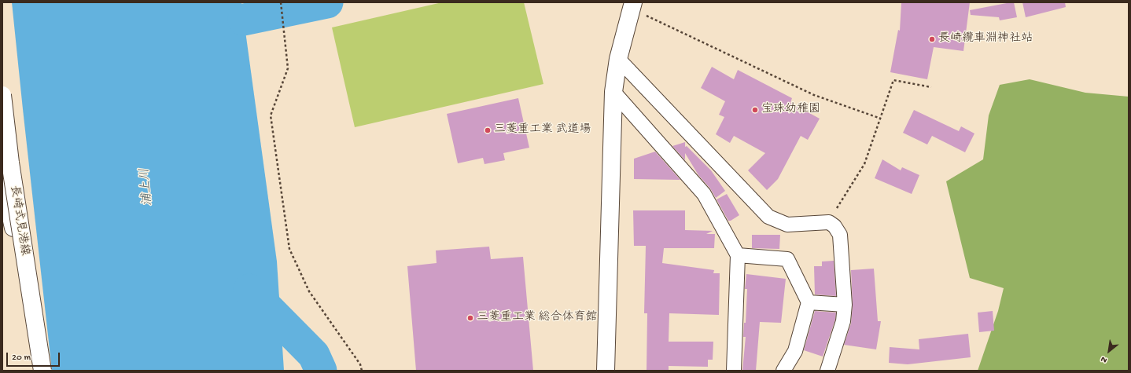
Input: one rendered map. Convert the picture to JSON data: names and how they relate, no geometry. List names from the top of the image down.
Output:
{
  "streets": {
    "main road": ["長崎式見港線"]
  },
  "water": ["浦上川"],
  "places": [
    "長崎纜車淵神社站",
    "宝珠幼稚園",
    "三菱重工業 武道場",
    "三菱重工業 総合体育館"
  ],
  "scale_bar": "20 m",
  "north": "bottom left"
}
